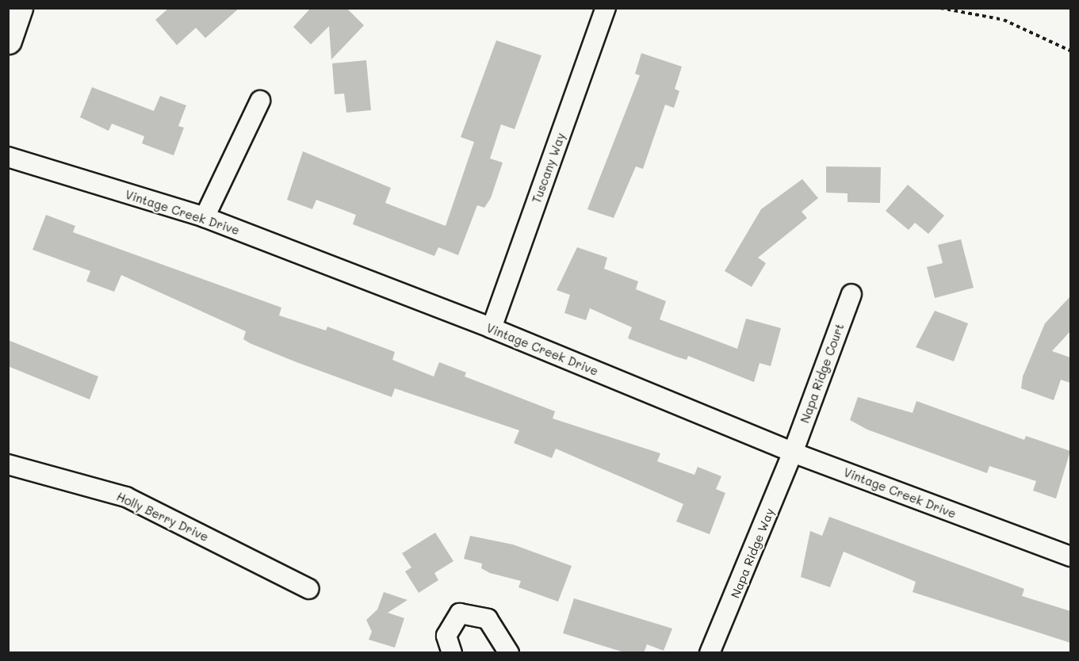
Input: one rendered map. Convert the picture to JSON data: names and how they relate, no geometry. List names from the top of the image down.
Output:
{
  "streets": {
    "street": [
      "Tuscany Way",
      "Vintage Creek Drive",
      "Napa Ridge Court",
      "Holly Berry Drive",
      "Napa Ridge Way"
    ]
  },
  "crossings": [
    ["Tuscany Way", "Vintage Creek Drive"],
    ["Vintage Creek Drive", "Napa Ridge Court"],
    ["Vintage Creek Drive", "Napa Ridge Way"],
    ["Napa Ridge Court", "Napa Ridge Way"]
  ]
}
